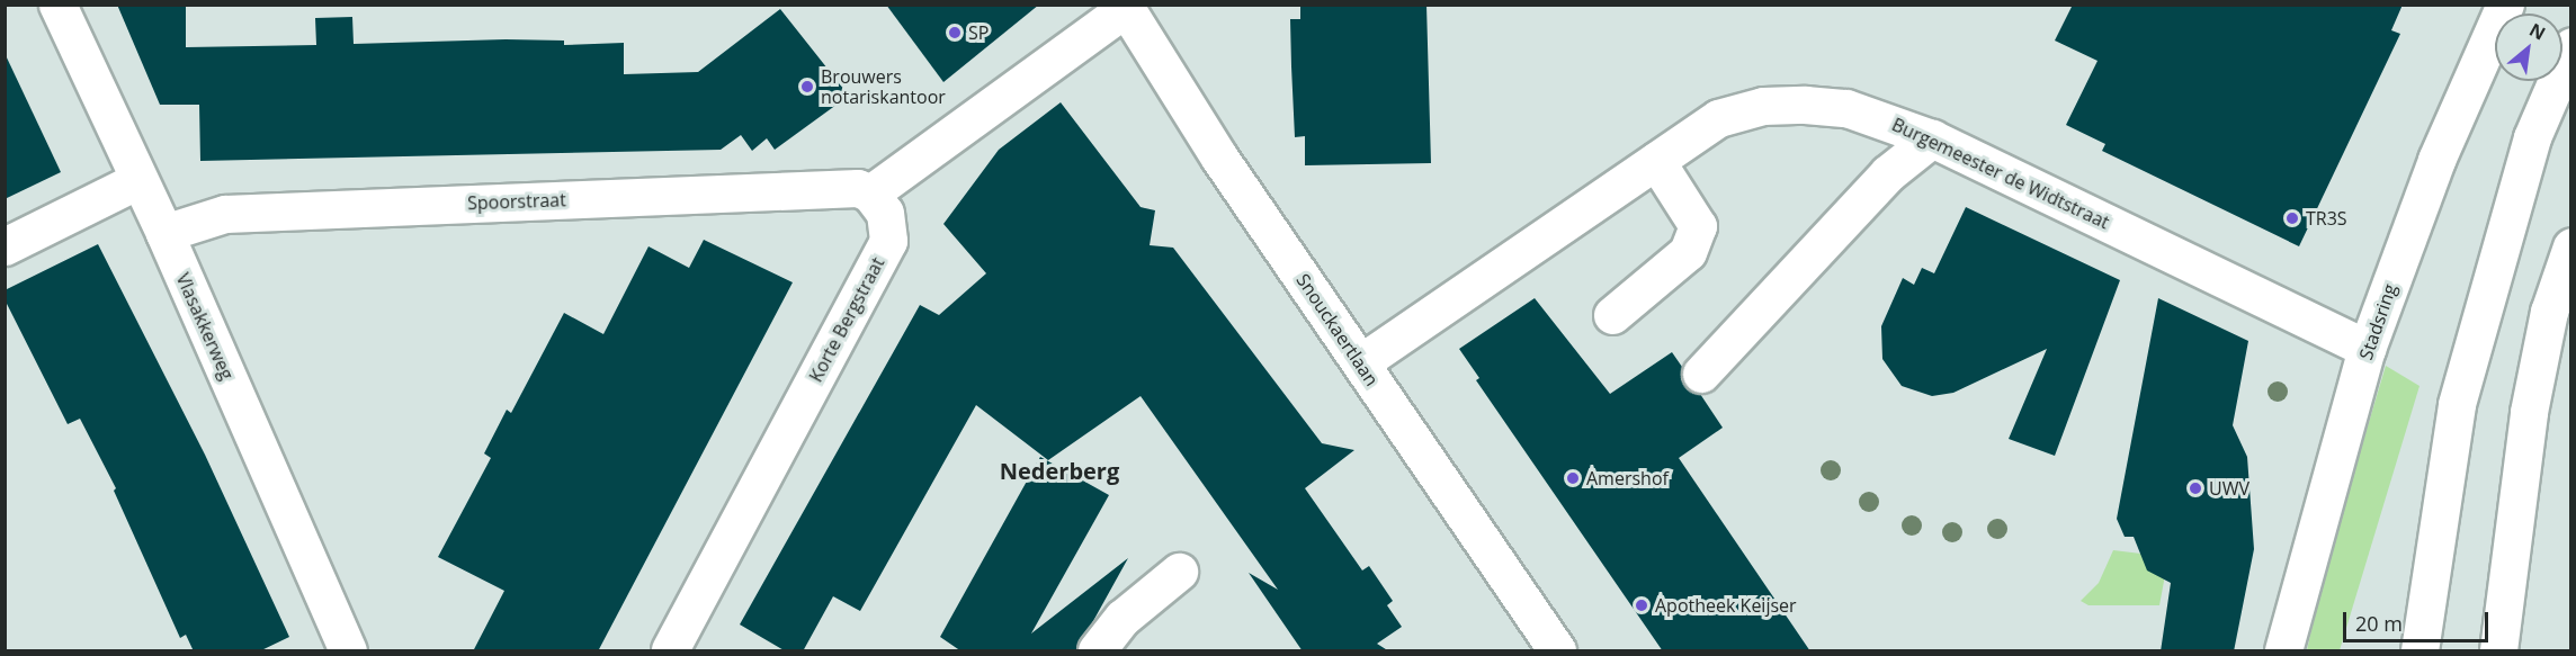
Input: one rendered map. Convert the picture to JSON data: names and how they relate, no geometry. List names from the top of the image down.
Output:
{
  "streets": {
    "street": [
      "Burgemeester de Widtstraat",
      "Spoorstraat",
      "Korte Bergstraat",
      "Stadsring",
      "Vlasakkerweg",
      "Snouckaertlaan"
    ]
  },
  "crossings": [
    ["Burgemeester de Widtstraat", "Stadsring"],
    ["Burgemeester de Widtstraat", "Snouckaertlaan"],
    ["Spoorstraat", "Korte Bergstraat"],
    ["Spoorstraat", "Vlasakkerweg"]
  ],
  "districts": ["Nederberg"],
  "places": [
    "SP",
    "Brouwers notariskantoor",
    "TR3S",
    "Amershof",
    "UWV",
    "Apotheek Keijser"
  ],
  "scale_bar": "20 m",
  "north": "top right"
}
